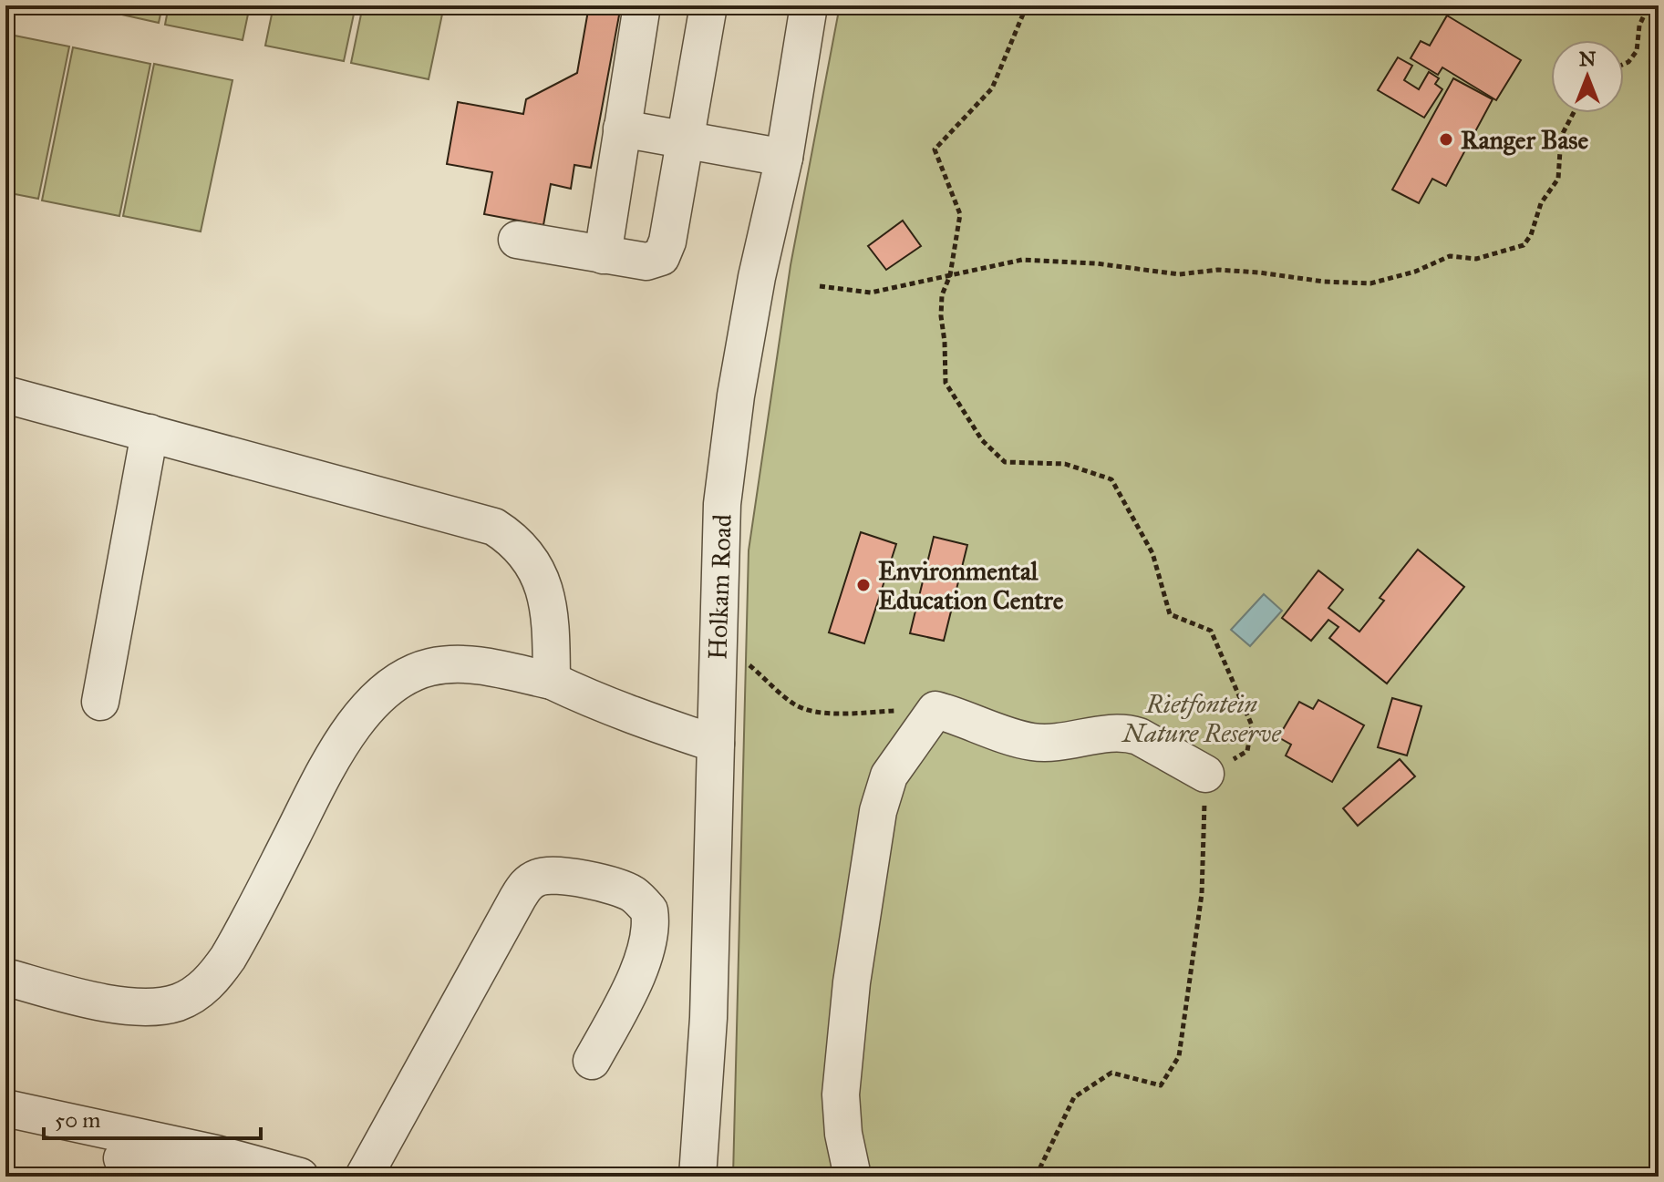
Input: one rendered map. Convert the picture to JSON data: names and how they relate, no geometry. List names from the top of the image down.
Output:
{
  "streets": {
    "street": ["Holkam Road"]
  },
  "parks": ["Rietfontein Nature Reserve"],
  "places": ["Ranger Base", "Environmental Education Centre"],
  "scale_bar": "50 m",
  "north": "top"
}
